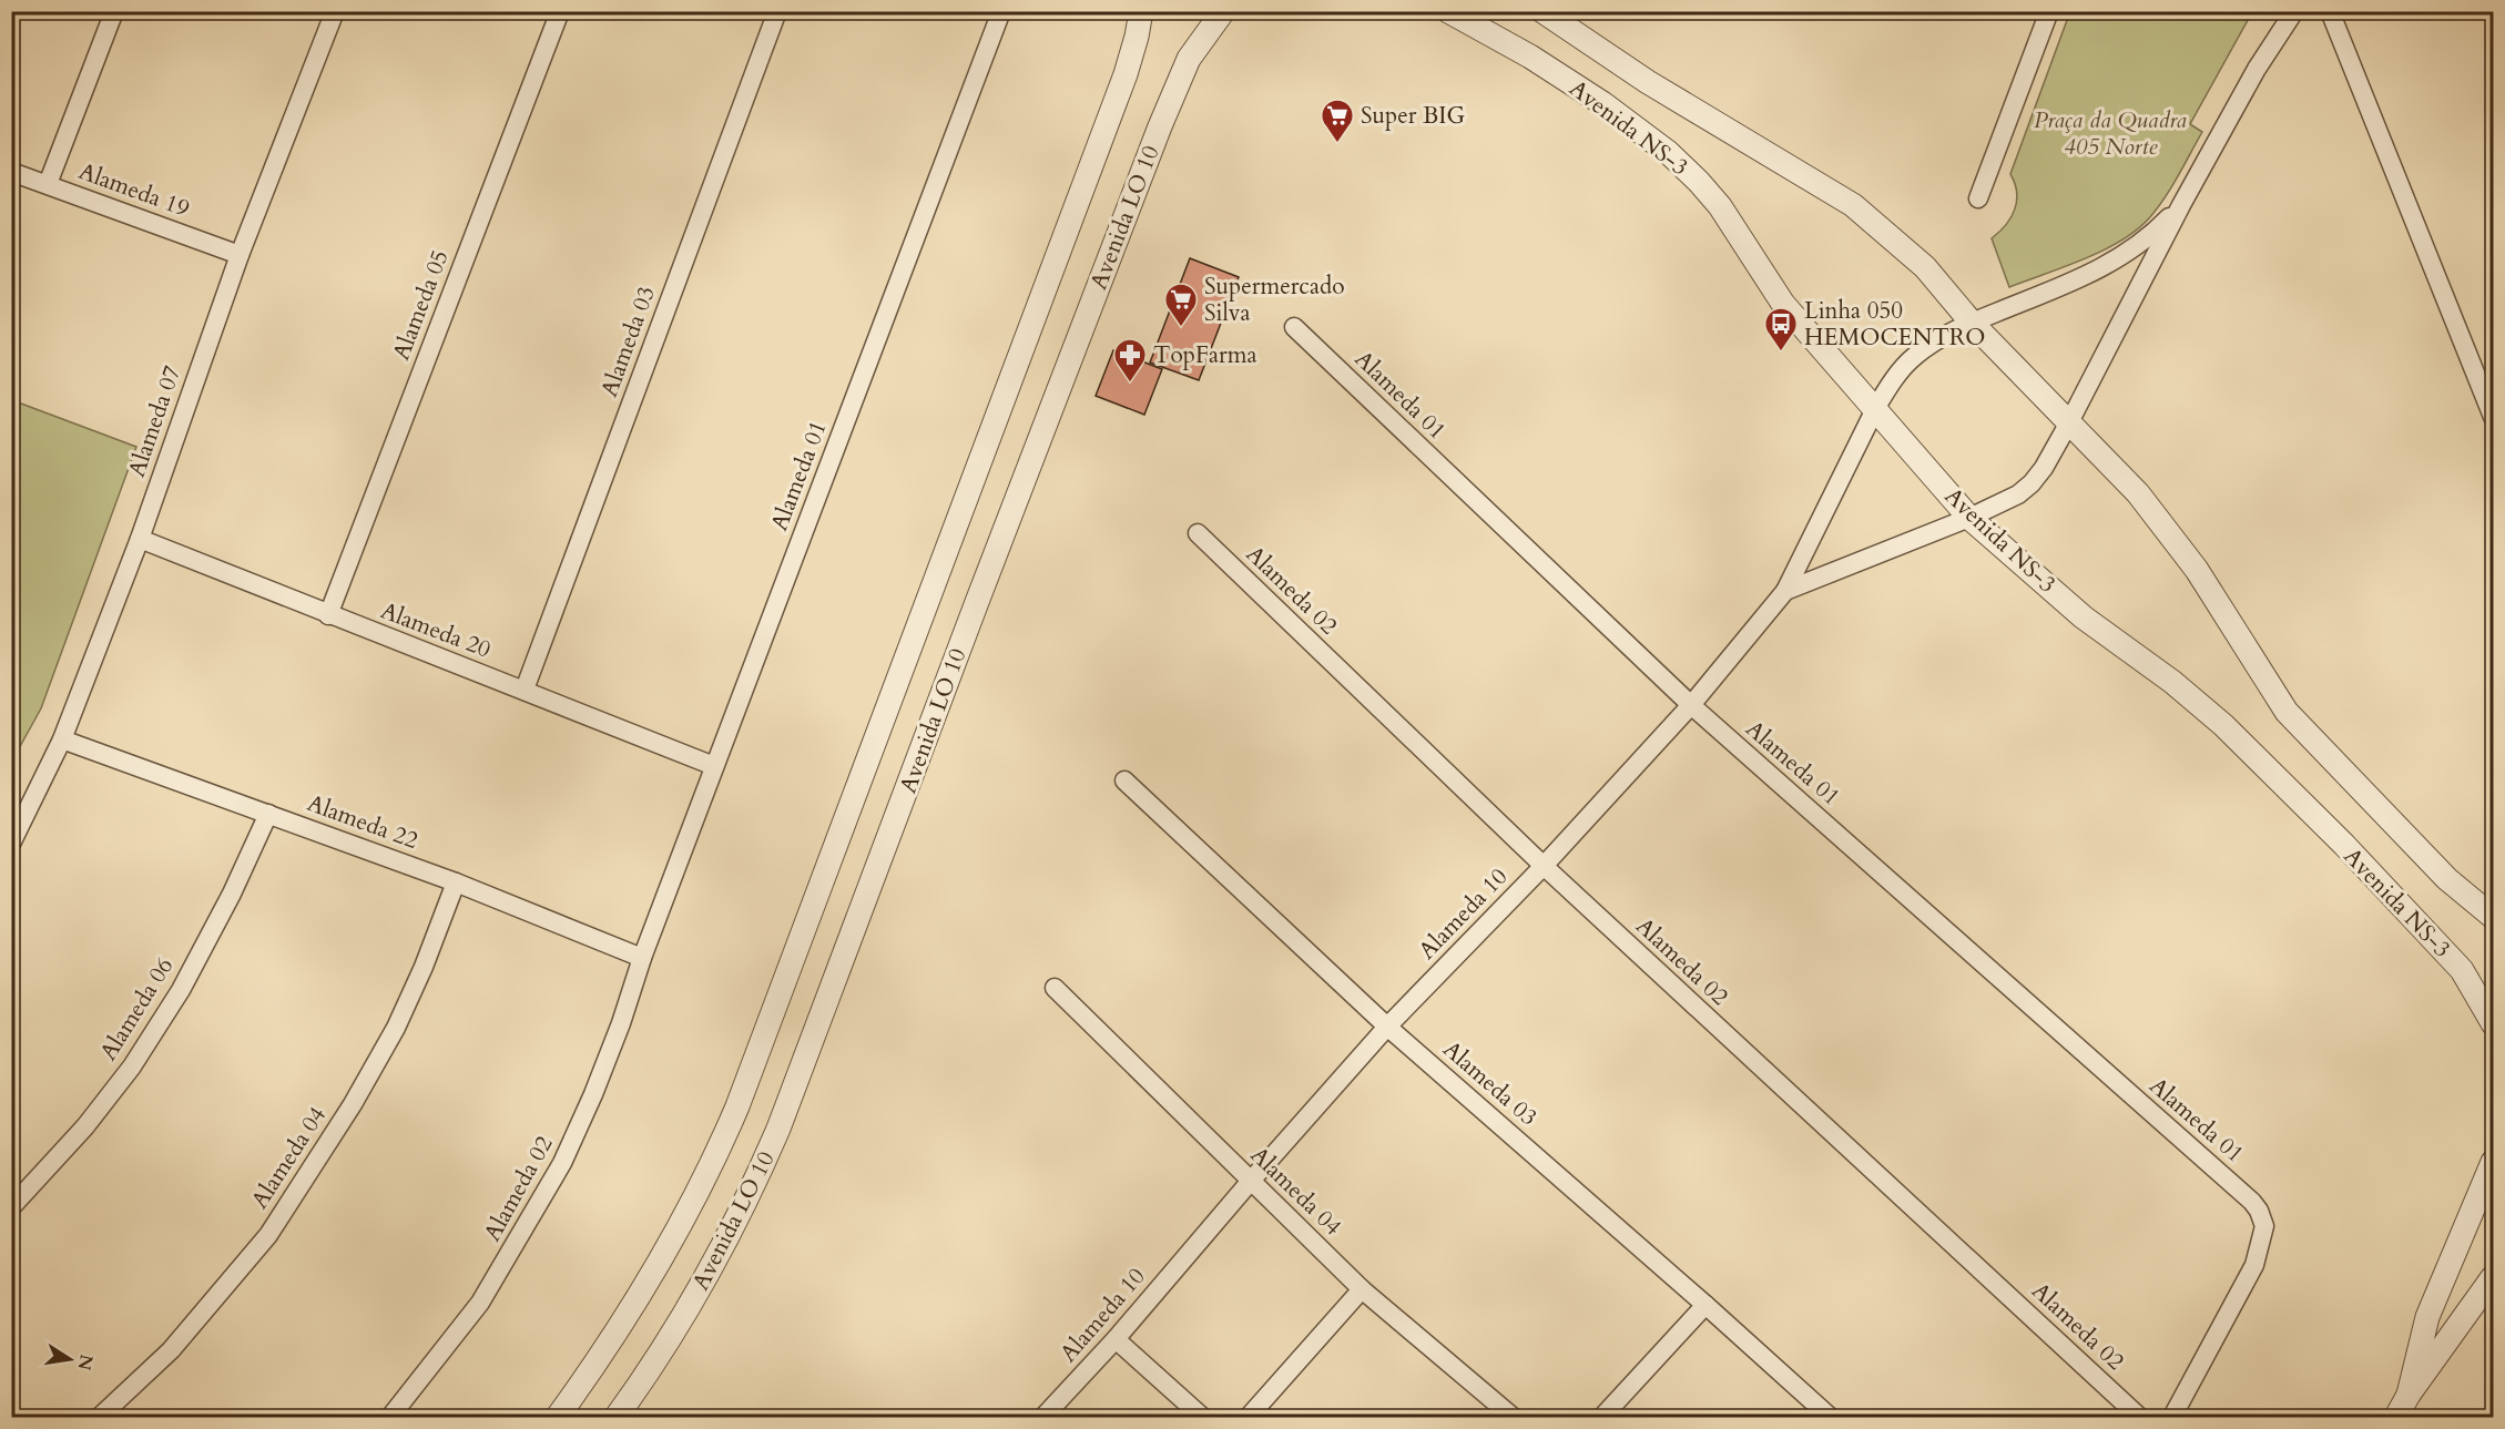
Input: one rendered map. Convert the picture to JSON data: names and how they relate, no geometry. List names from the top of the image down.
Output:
{
  "streets": {
    "street": [
      "Avenida NS-3",
      "Alameda 19",
      "Avenida LO 10",
      "Alameda 05",
      "Alameda 03",
      "Alameda 01",
      "Alameda 07",
      "Alameda 02",
      "Alameda 20",
      "Alameda 22",
      "Alameda 10",
      "Alameda 06",
      "Alameda 04"
    ]
  },
  "crossings": [
    ["Avenida NS-3", "Alameda 10"],
    ["Alameda 19", "Alameda 07"],
    ["Alameda 05", "Alameda 20"],
    ["Alameda 03", "Alameda 20"],
    ["Alameda 03", "Alameda 10"],
    ["Alameda 01", "Alameda 02"],
    ["Alameda 01", "Alameda 20"],
    ["Alameda 01", "Alameda 22"],
    ["Alameda 01", "Alameda 10"],
    ["Alameda 07", "Alameda 20"],
    ["Alameda 07", "Alameda 22"],
    ["Alameda 02", "Alameda 22"],
    ["Alameda 02", "Alameda 10"],
    ["Alameda 22", "Alameda 06"],
    ["Alameda 22", "Alameda 04"],
    ["Alameda 10", "Alameda 04"]
  ],
  "parks": ["Praça da Quadra 405 Norte"],
  "places": {
    "supermarket": ["Super BIG", "Supermercado Silva"],
    "bus stop": ["Linha 050 HEMOCENTRO"],
    "pharmacy": ["TopFarma"]
  },
  "north": "right"
}
